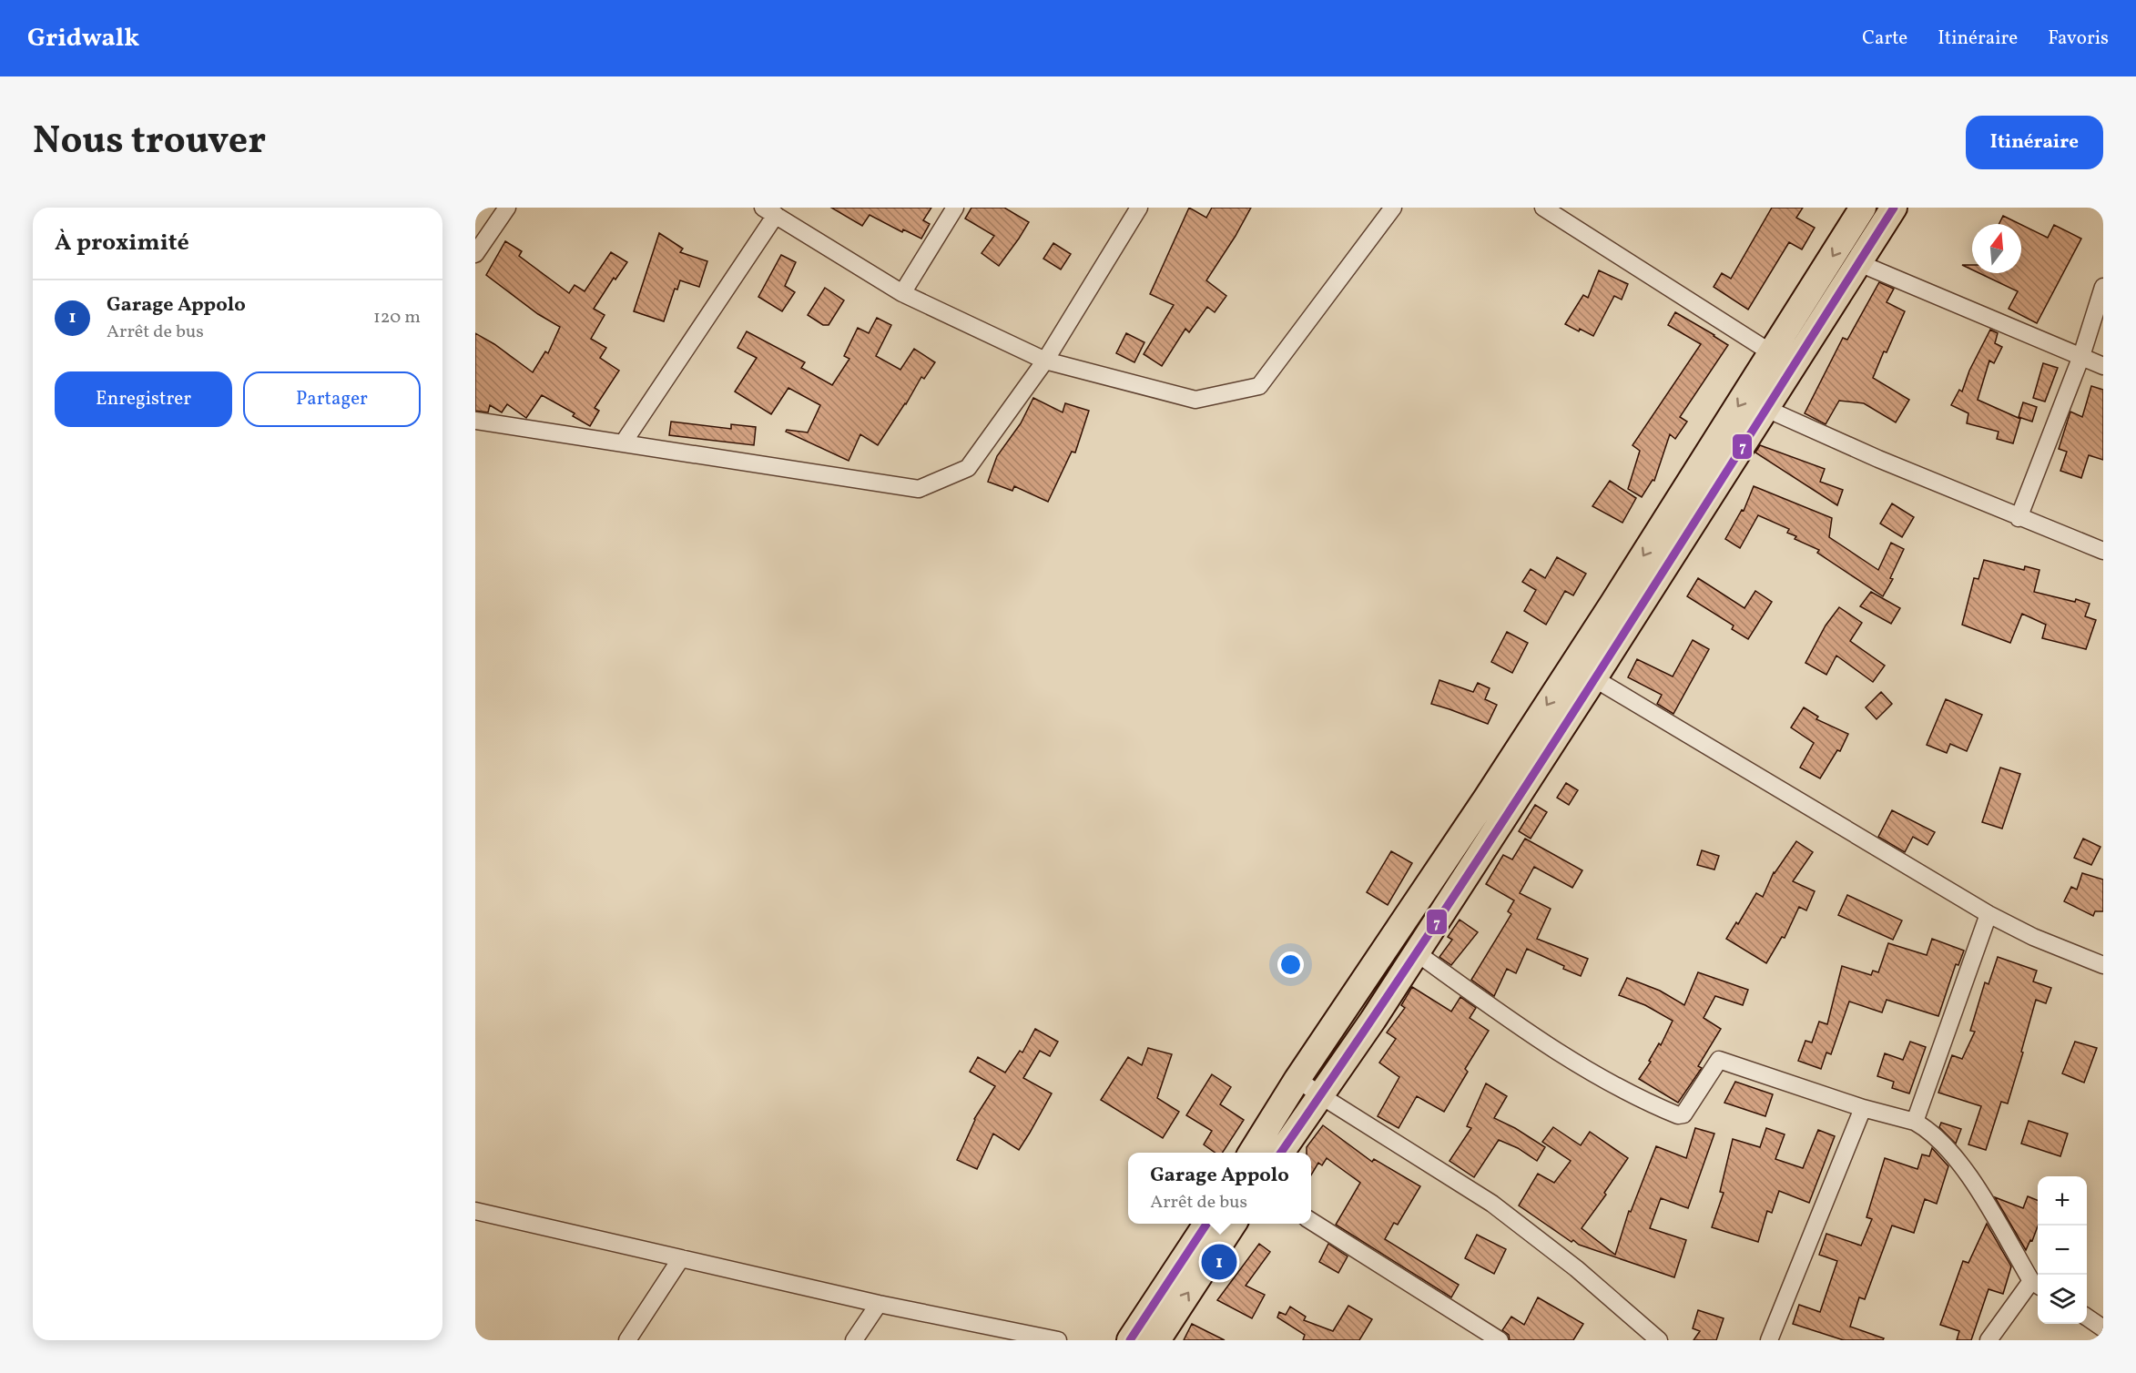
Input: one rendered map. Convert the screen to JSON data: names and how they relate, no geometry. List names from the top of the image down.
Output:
{
  "lines": ["transit line 7"],
  "north": "top",
  "page": {
    "header": "Gridwalk",
    "nav": ["Carte", "Itinéraire", "Favoris"],
    "title": "Nous trouver",
    "buttons": [
      "Itinéraire",
      ["Enregistrer", "Partager"]
    ],
    "heading": "À proximité",
    "list": [
      {
        "mark": "1",
        "name": "Garage Appolo",
        "note": "Arrêt de bus",
        "value": "120 m"
      }
    ],
    "popup": ["Garage Appolo", "Arrêt de bus"],
    "map_buttons": ["+", "−"],
    "pins": "1"
  }
}
